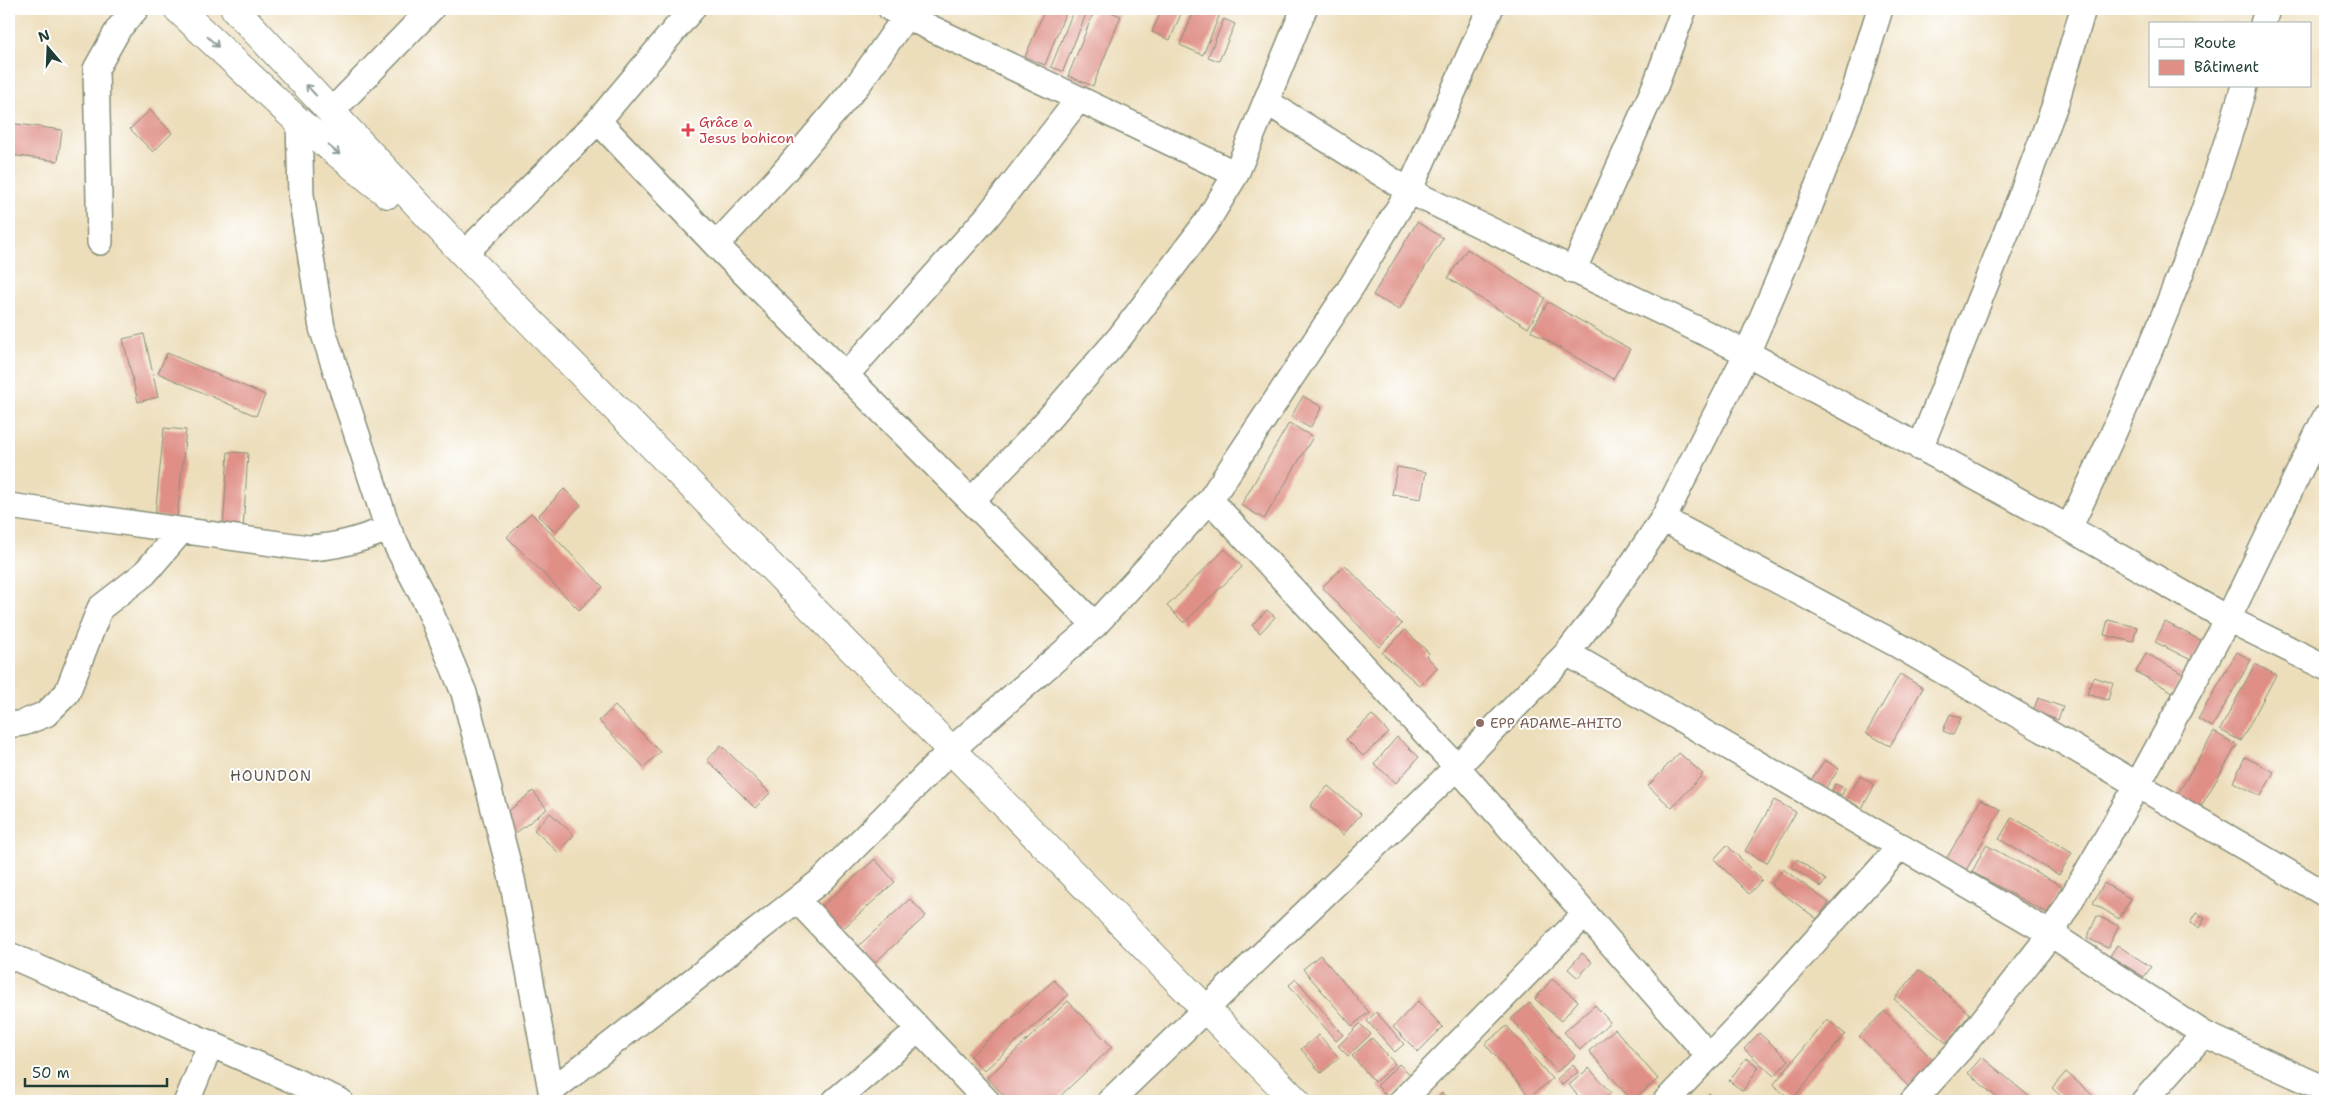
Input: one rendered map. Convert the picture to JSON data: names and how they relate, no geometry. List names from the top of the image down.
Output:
{
  "districts": ["HOUNDON"],
  "places": {
    "health": ["Grâce a Jesus bohicon"],
    "other": ["EPP ADAME-AHITO"]
  },
  "legend": ["Route", "Bâtiment"],
  "scale_bar": "50 m",
  "north": "top"
}
